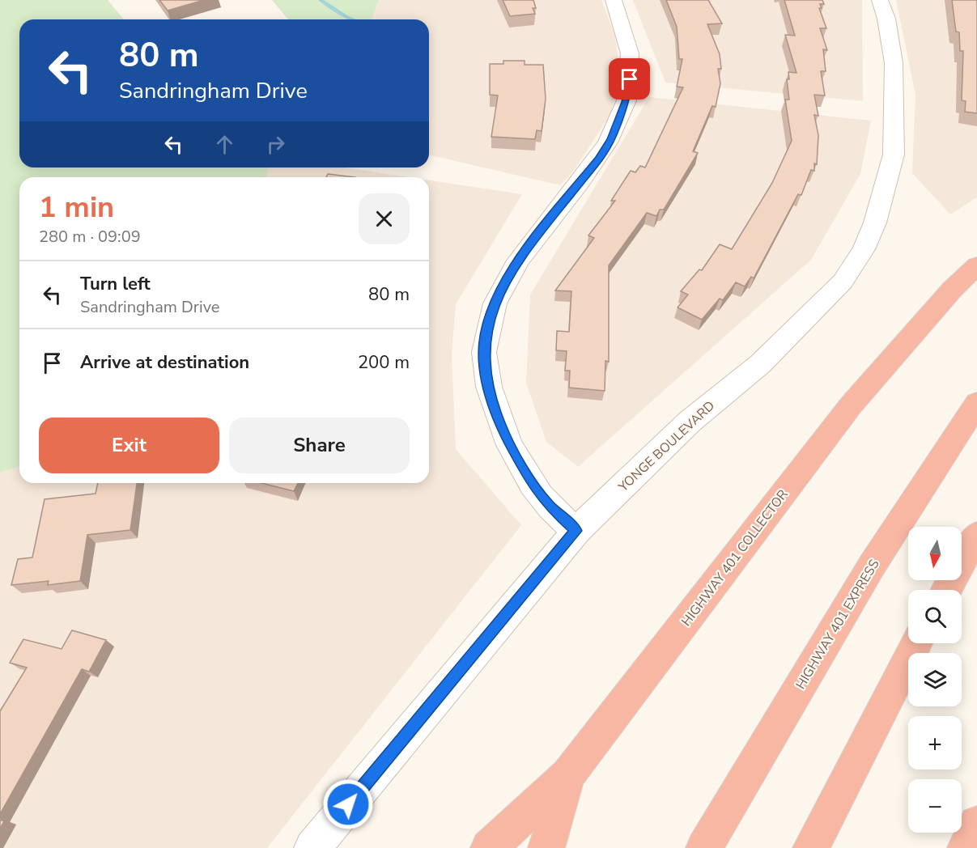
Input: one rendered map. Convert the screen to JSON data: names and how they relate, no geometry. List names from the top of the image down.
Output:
{
  "streets": {
    "highway": ["HIGHWAY 401 COLLECTOR", "HIGHWAY 401 EXPRESS"],
    "street": ["YONGE BOULEVARD"]
  },
  "north": "bottom",
  "page": {
    "turn": ["80 m", "Sandringham Drive"],
    "heading": ["1 min", "280 m · 09:09"],
    "list": [
      {
        "name": "Turn left",
        "note": "Sandringham Drive",
        "value": "80 m"
      },
      {
        "name": "Arrive at destination",
        "value": "200 m"
      }
    ],
    "buttons": ["Exit", "Share"],
    "map_buttons": ["+", "−"]
  }
}
